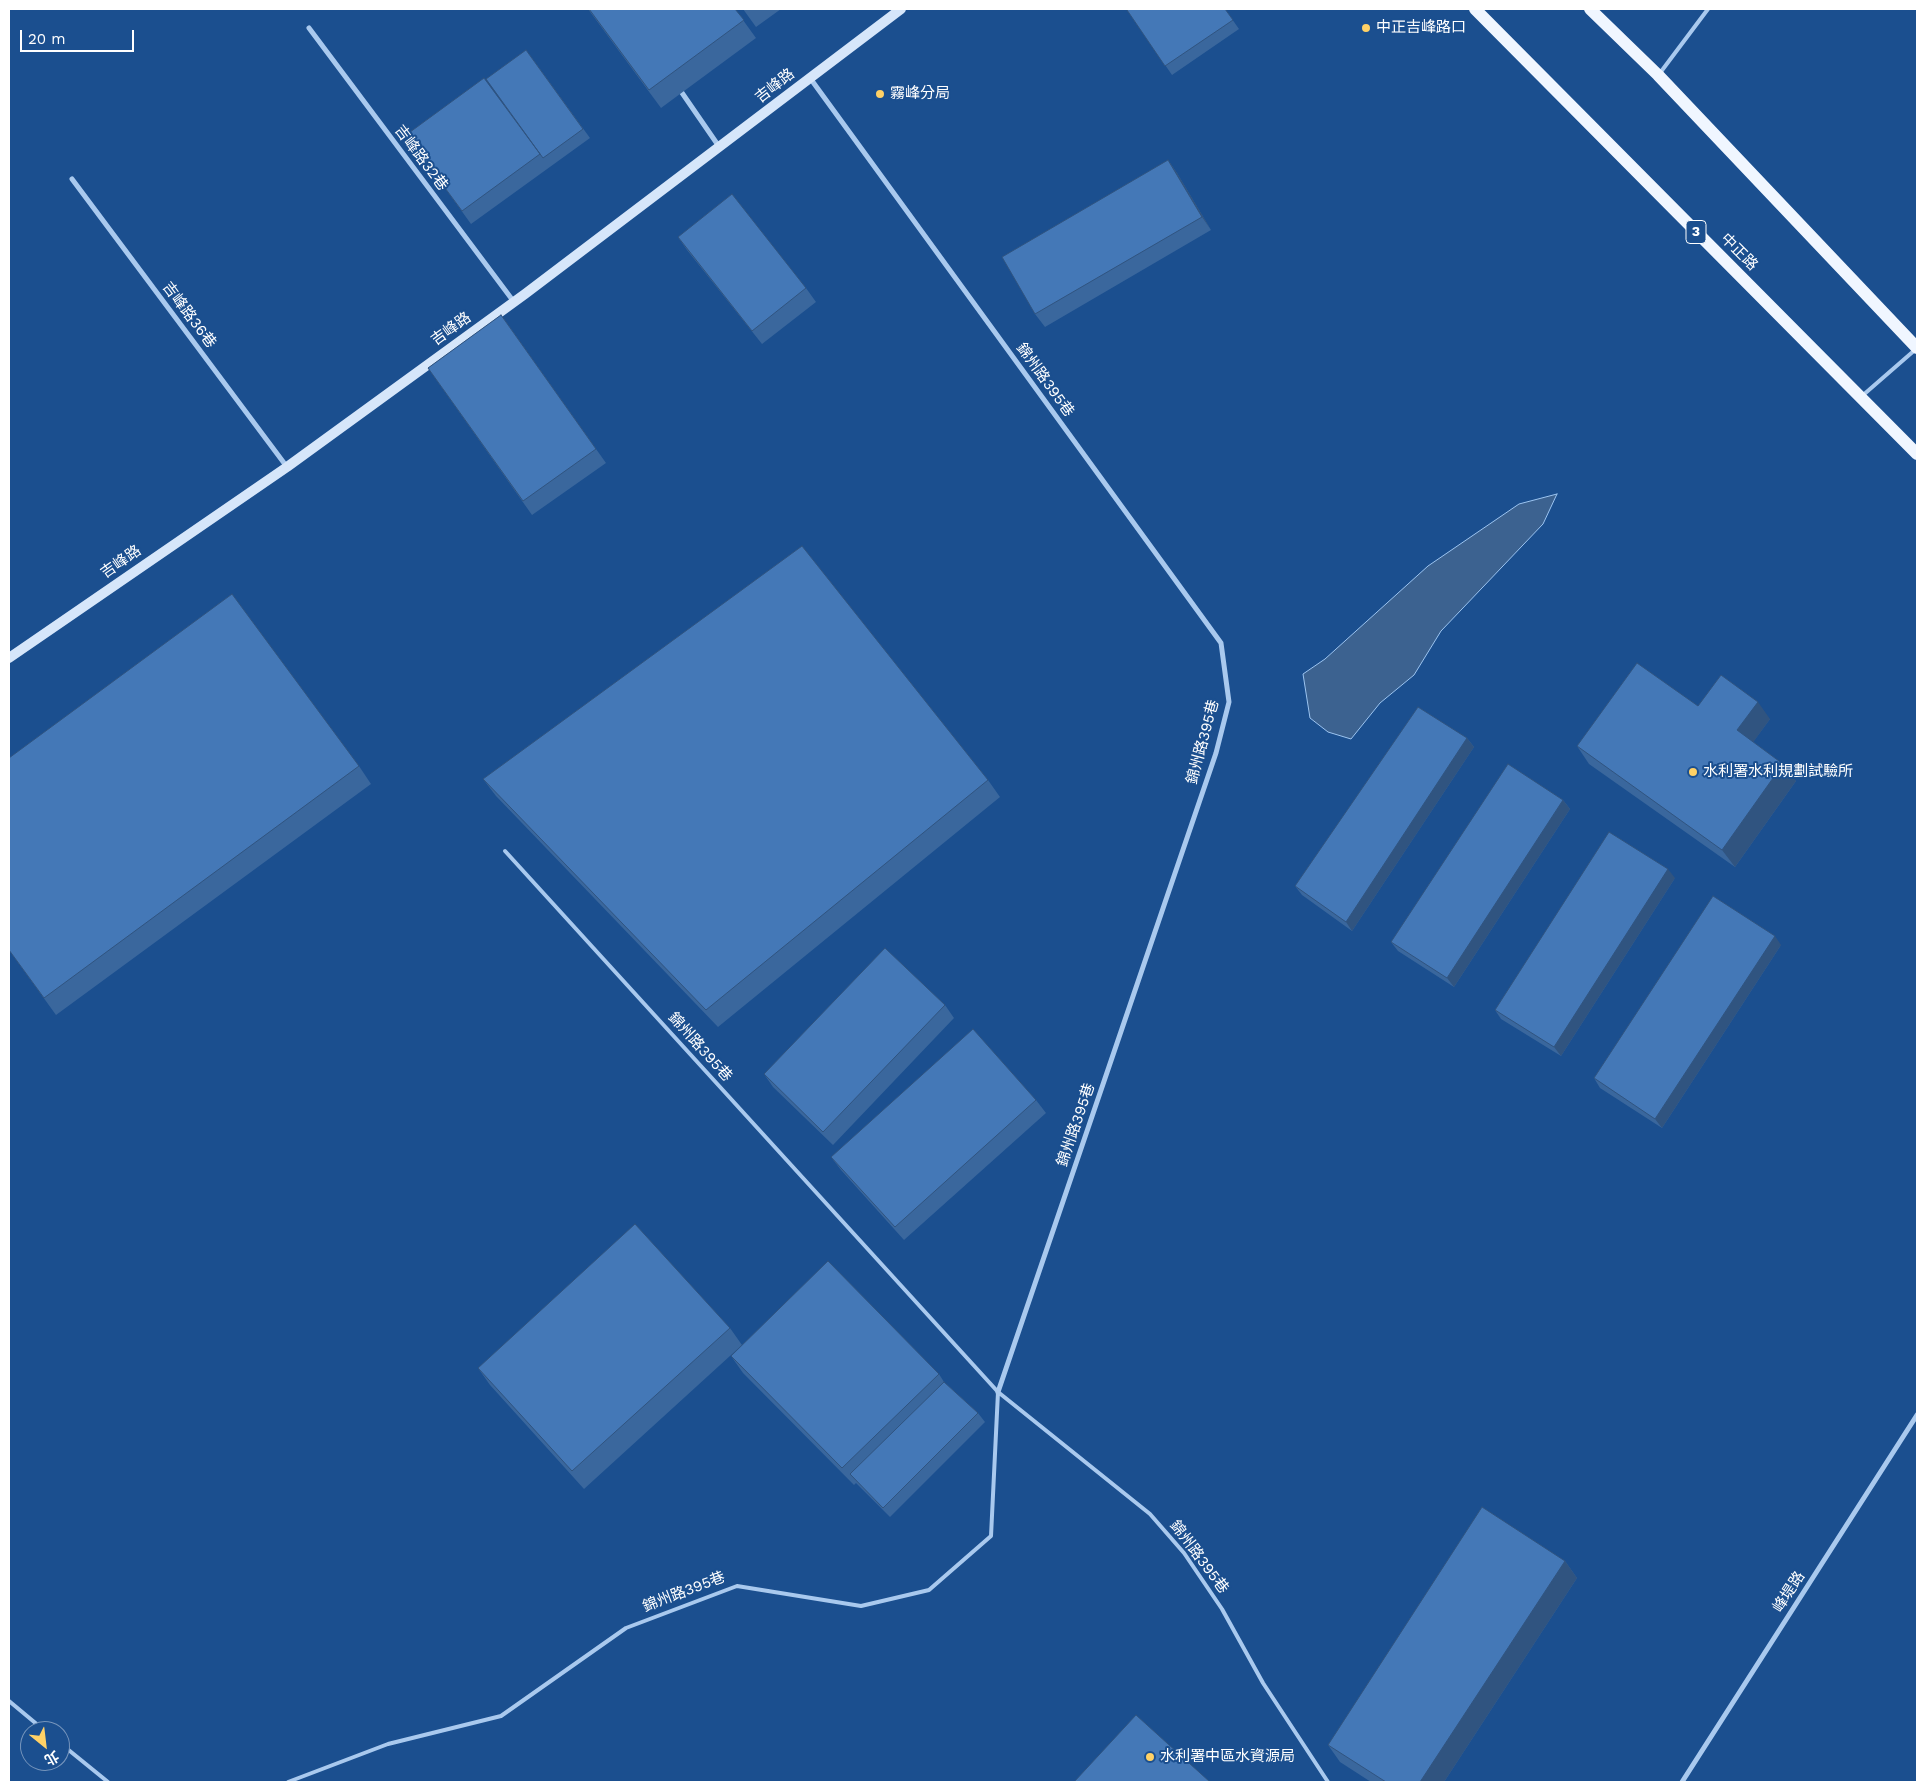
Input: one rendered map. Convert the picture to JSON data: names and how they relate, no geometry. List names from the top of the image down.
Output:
{
  "streets": {
    "main road": ["3", "中正路"],
    "street": [
      "吉峰路",
      "吉峰路32巷",
      "吉峰路36巷",
      "錦州路395巷",
      "峰堤路"
    ]
  },
  "crossings": [
    ["吉峰路", "吉峰路32巷"],
    ["吉峰路", "吉峰路36巷"],
    ["吉峰路", "錦州路395巷"]
  ],
  "places": [
    "中正吉峰路口",
    "霧峰分局",
    "水利署水利規劃試驗所",
    "水利署中區水資源局"
  ],
  "scale_bar": "20 m",
  "north": "bottom right"
}
